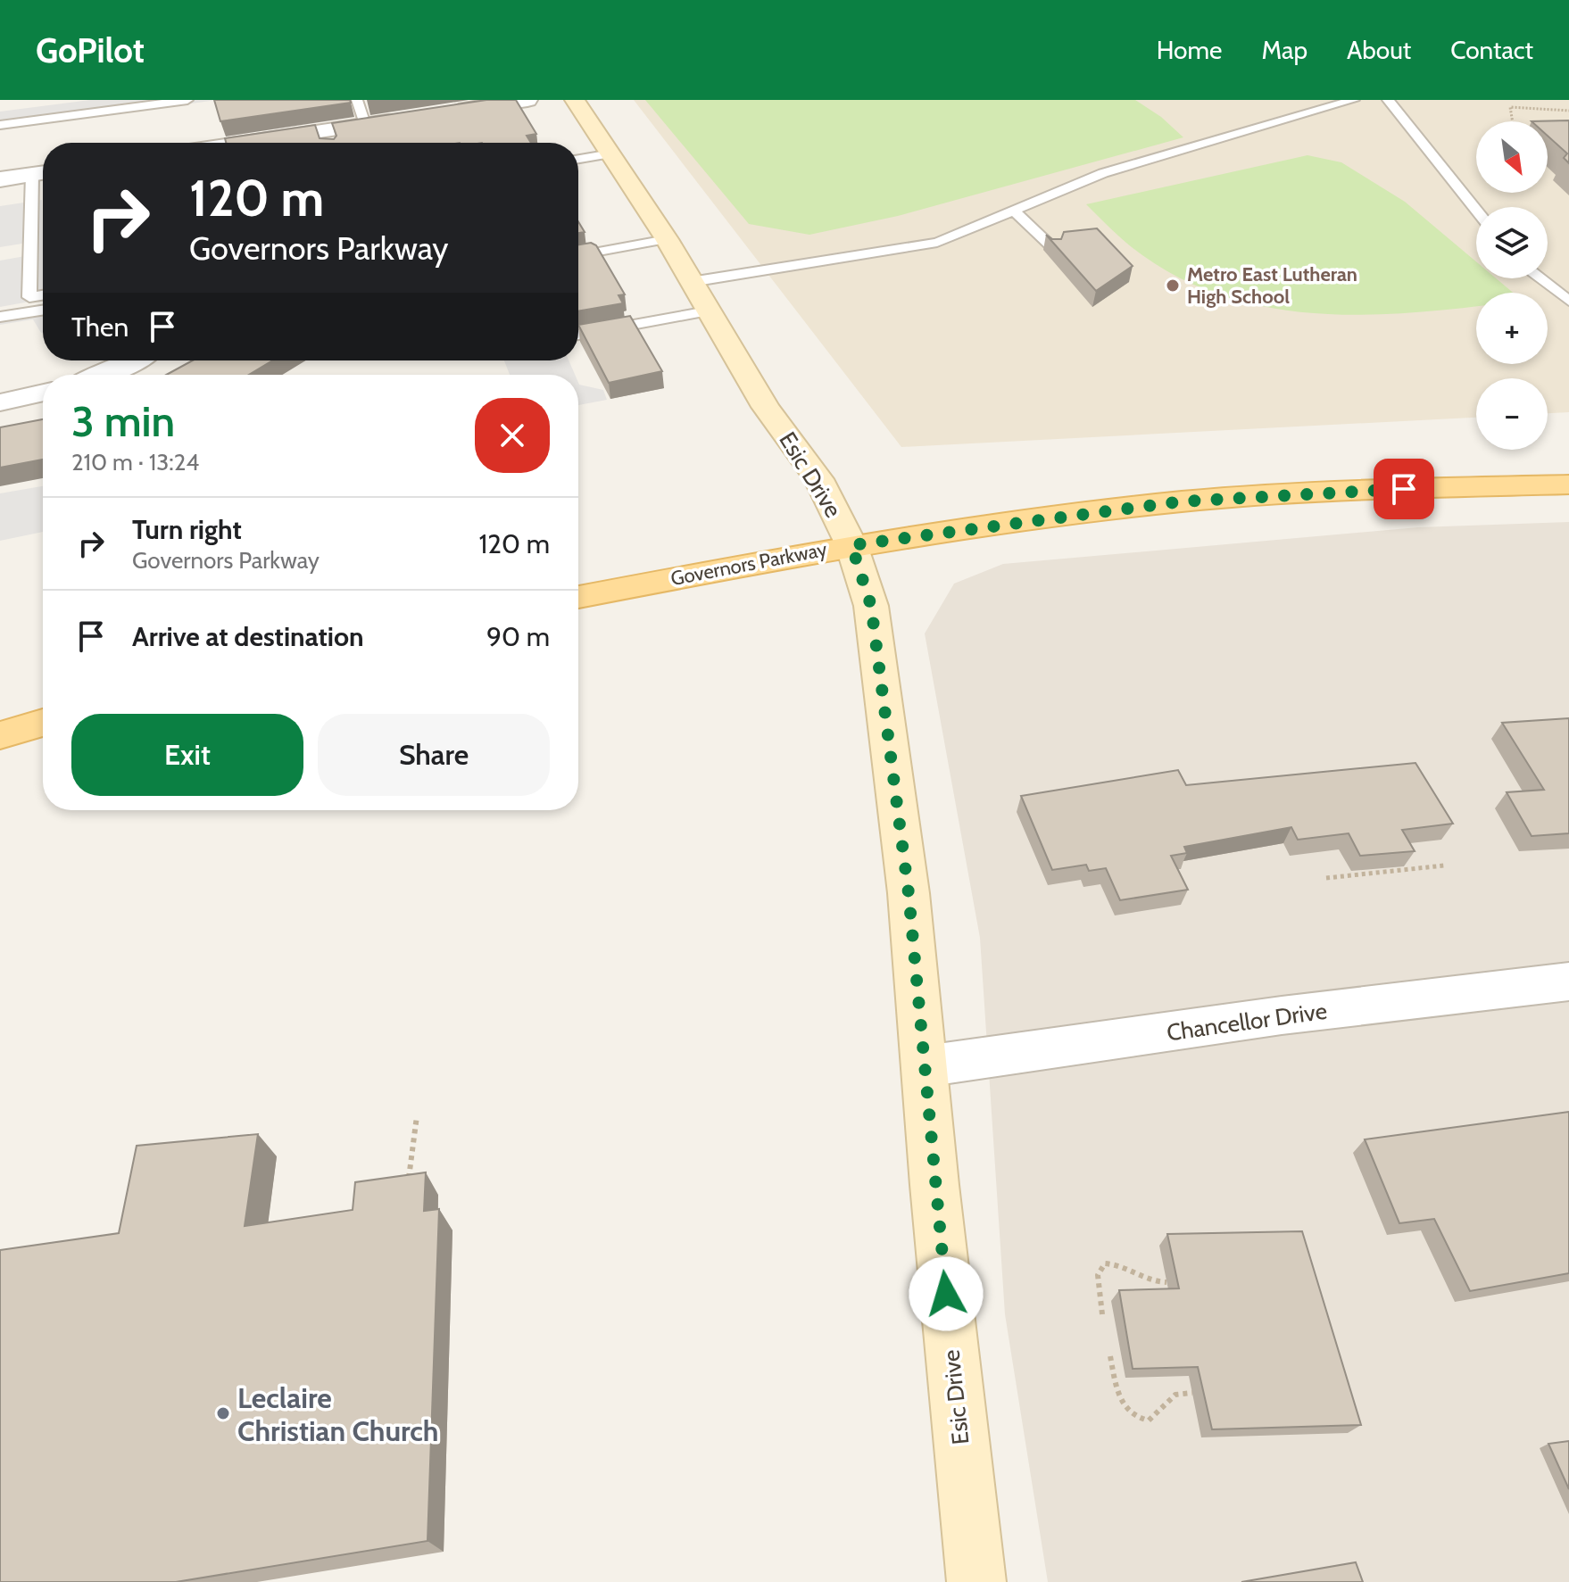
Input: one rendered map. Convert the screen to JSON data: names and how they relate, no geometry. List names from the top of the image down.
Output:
{
  "streets": {
    "main road": ["Governors Parkway"],
    "street": ["Esic Drive", "Chancellor Drive"]
  },
  "crossings": [
    ["Esic Drive", "Governors Parkway"],
    ["Esic Drive", "Chancellor Drive"]
  ],
  "places": ["Metro East Lutheran High School", "Leclaire Christian Church"],
  "north": "bottom right",
  "page": {
    "header": "GoPilot",
    "nav": [
      "Home",
      "Map",
      "About",
      "Contact"
    ],
    "map_buttons": ["+", "−"],
    "turn": ["120 m", "Governors Parkway"],
    "then": "Then",
    "heading": ["3 min", "210 m · 13:24"],
    "list": [
      {
        "name": "Turn right",
        "note": "Governors Parkway",
        "value": "120 m"
      },
      {
        "name": "Arrive at destination",
        "value": "90 m"
      }
    ],
    "buttons": ["Exit", "Share"]
  }
}
